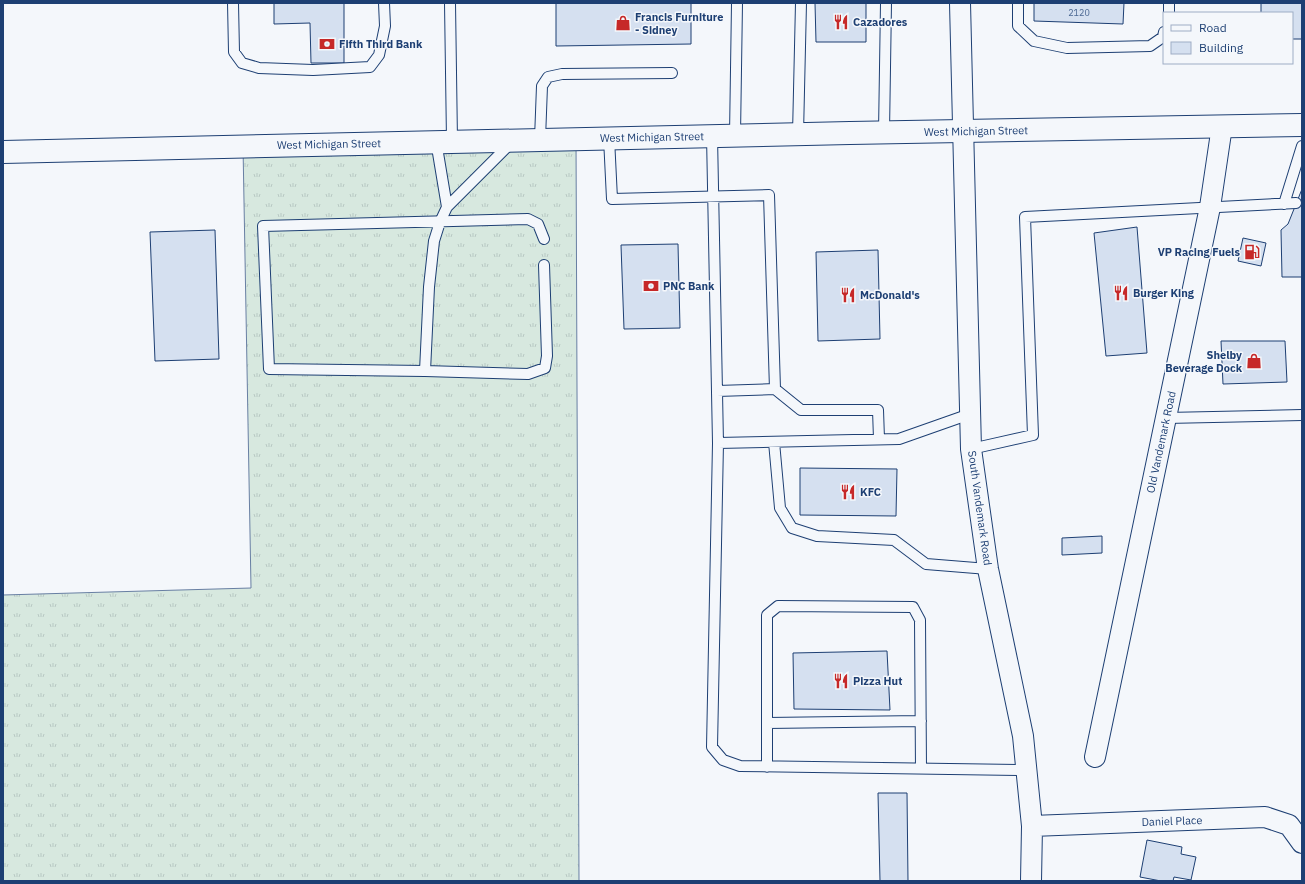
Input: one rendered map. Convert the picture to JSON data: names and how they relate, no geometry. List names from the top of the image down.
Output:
{
  "streets": {
    "main road": ["West Michigan Street"],
    "street": ["Old Vandemark Road", "South Vandemark Road", "Daniel Place"]
  },
  "crossings": [
    ["West Michigan Street", "Old Vandemark Road"],
    ["West Michigan Street", "South Vandemark Road"],
    ["South Vandemark Road", "Daniel Place"]
  ],
  "places": {
    "restaurant": [
      "Cazadores",
      "Burger King",
      "McDonald's",
      "KFC",
      "Pizza Hut"
    ],
    "shop": ["Francis Furniture - Sidney", "Shelby Beverage Dock"],
    "bank": ["Fifth Third Bank", "PNC Bank"],
    "fuel station": ["VP Racing Fuels"]
  },
  "house_numbers": ["2120"],
  "legend": ["Road", "Building"]
}
